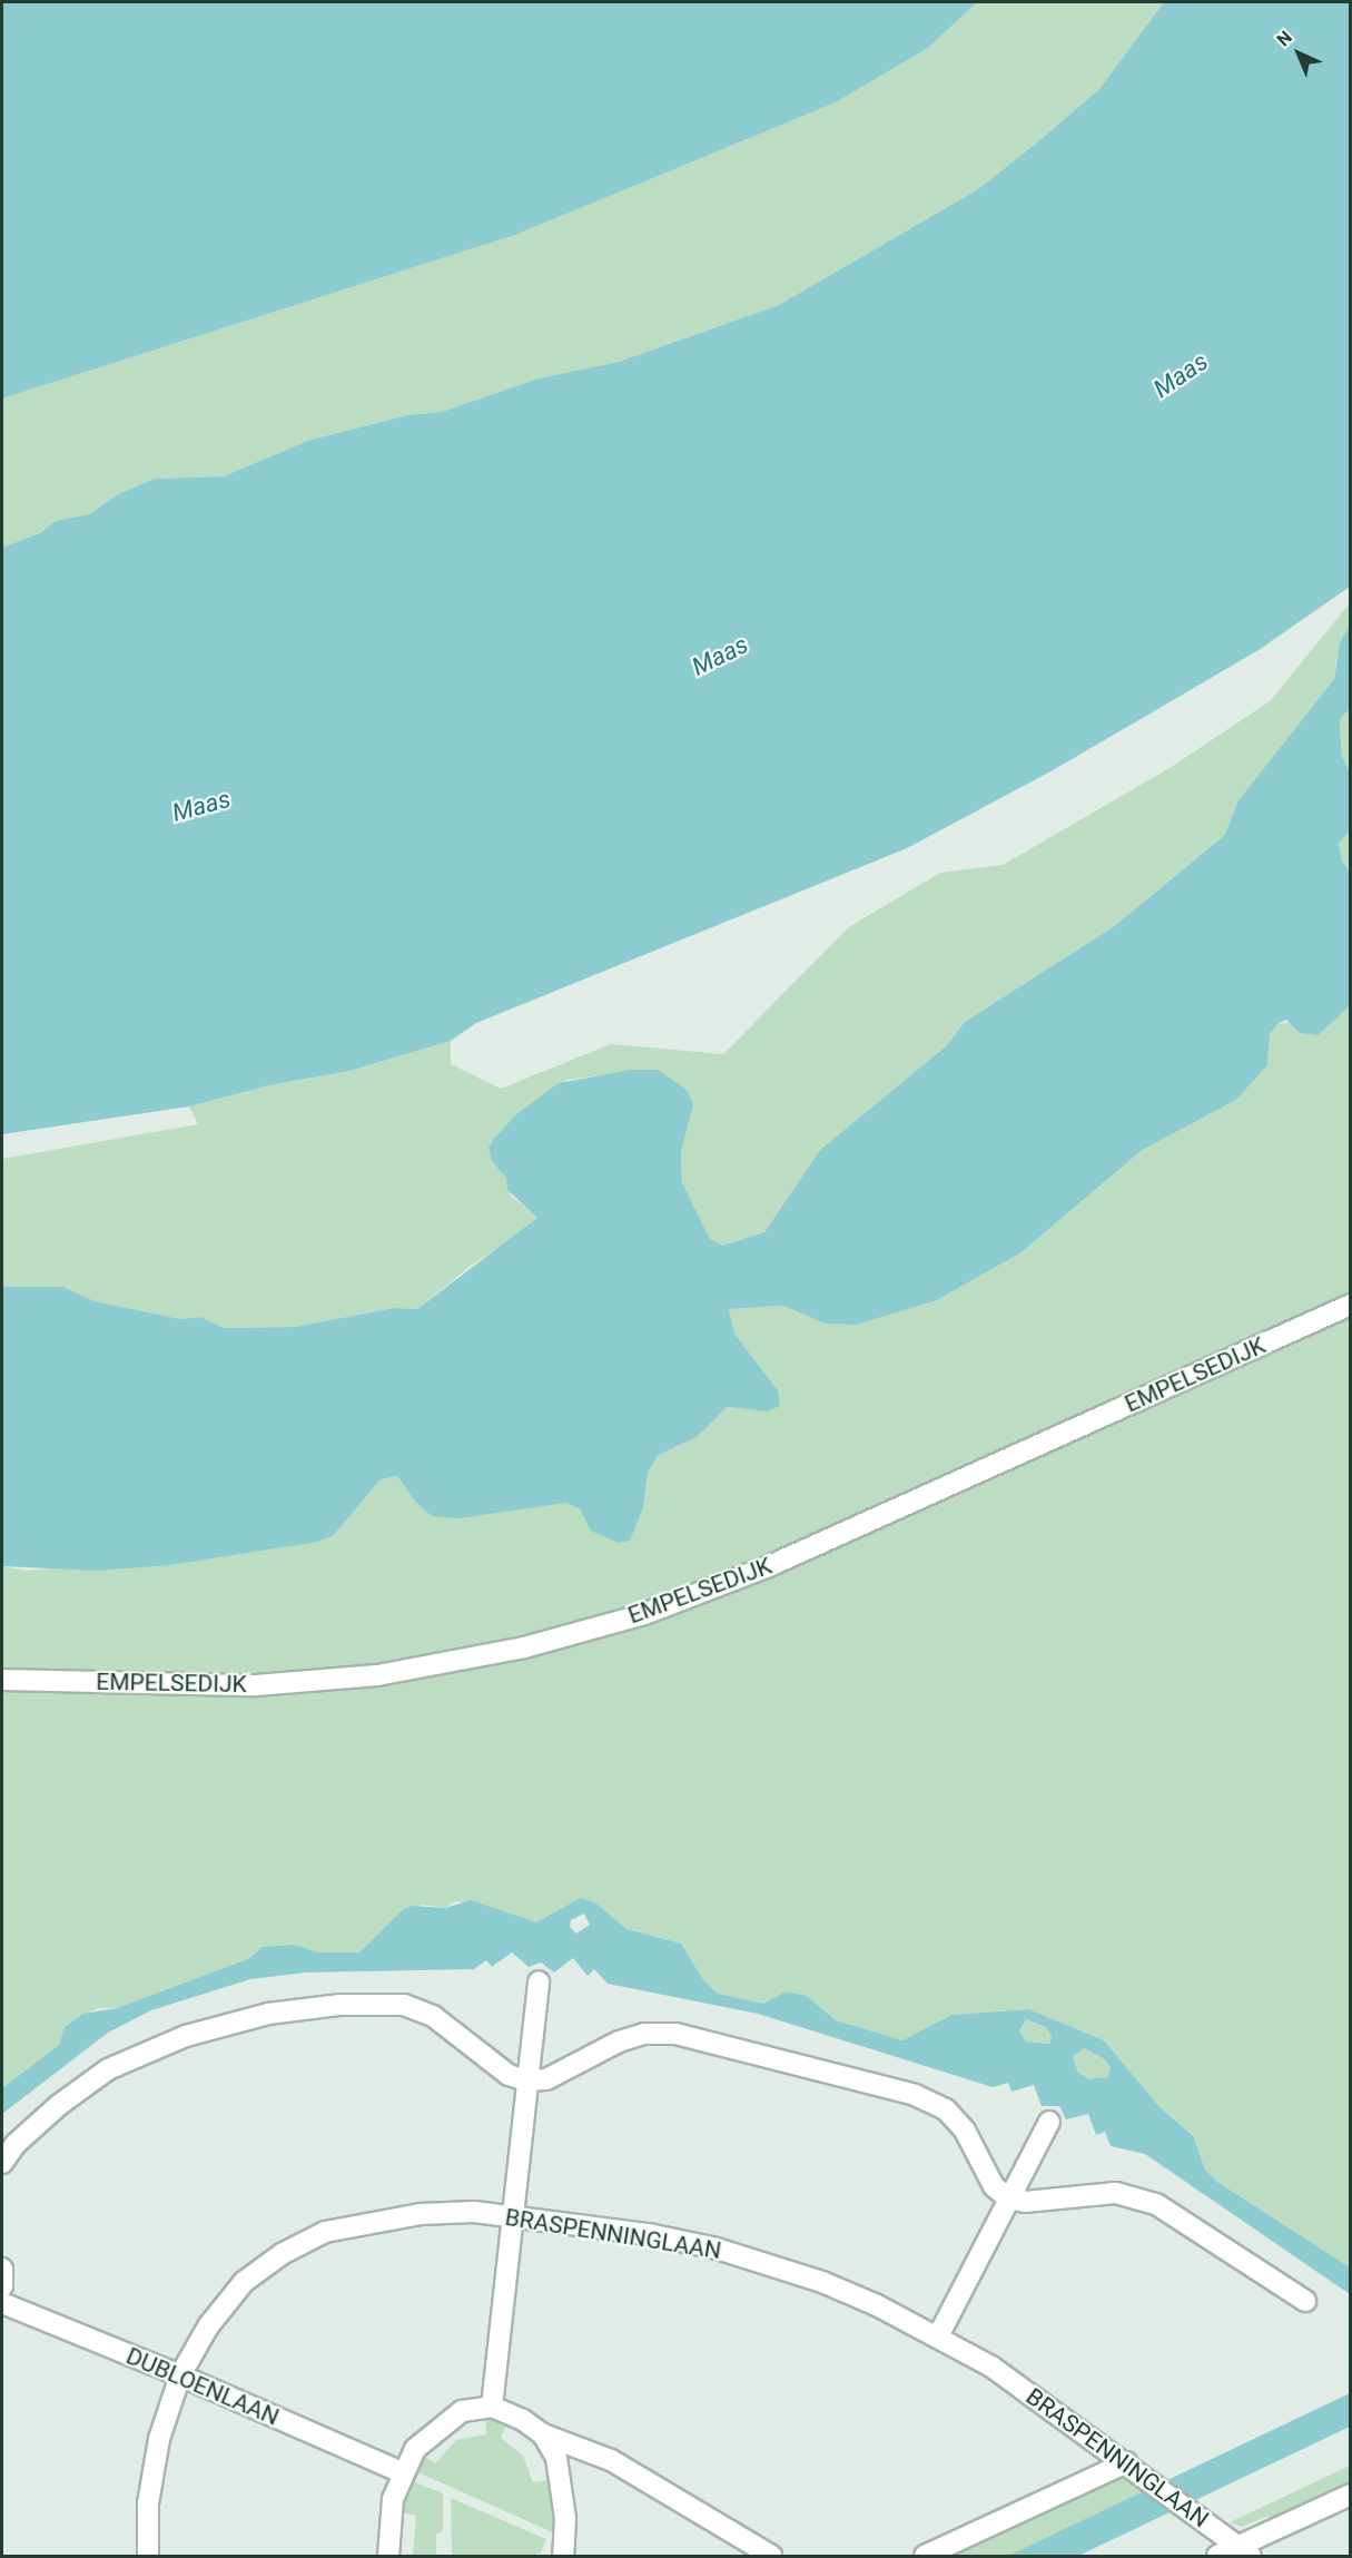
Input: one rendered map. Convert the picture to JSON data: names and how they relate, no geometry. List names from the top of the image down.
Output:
{
  "streets": {
    "street": ["EMPELSEDIJK", "BRASPENNINGLAAN", "DUBLOENLAAN"]
  },
  "crossings": [
    ["BRASPENNINGLAAN", "DUBLOENLAAN"]
  ],
  "water": ["Maas"],
  "north": "top left"
}
